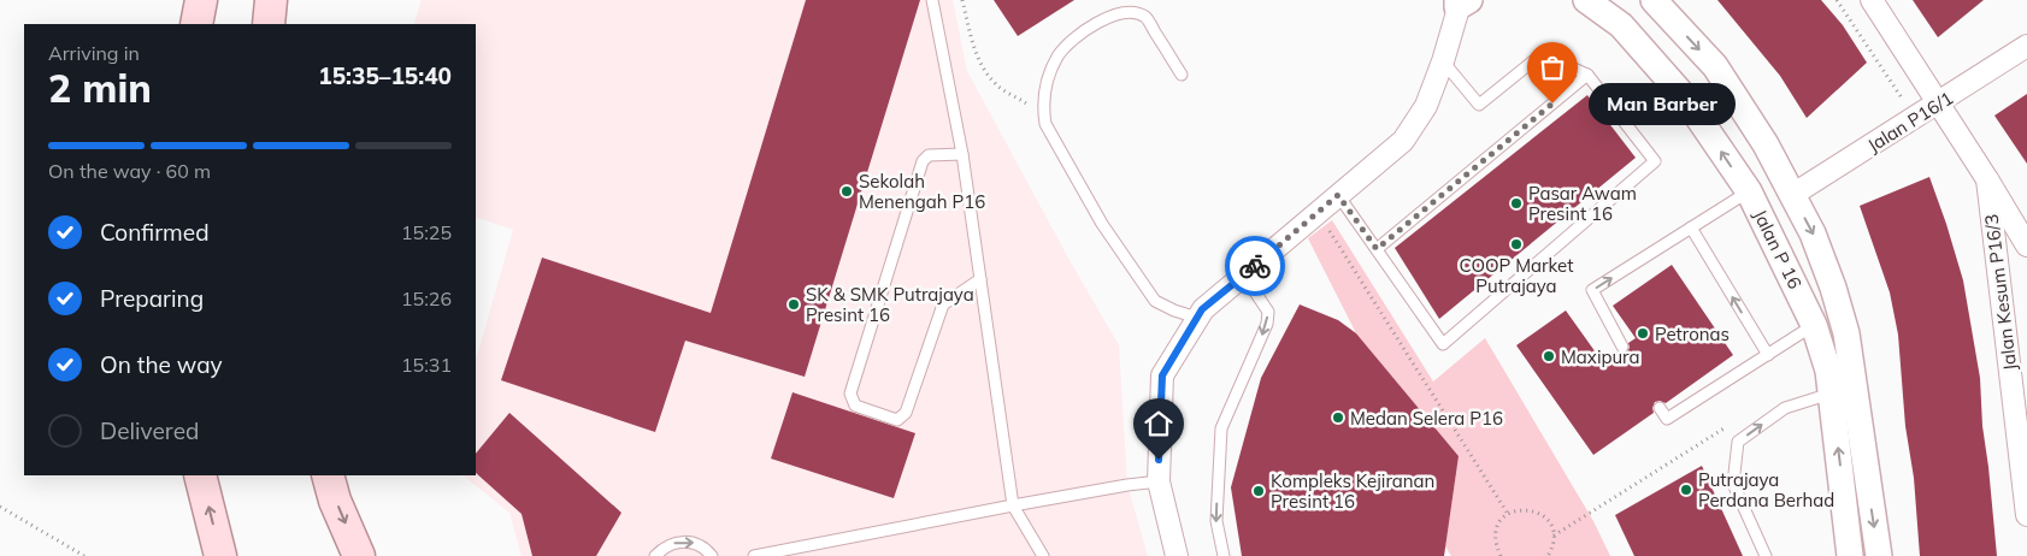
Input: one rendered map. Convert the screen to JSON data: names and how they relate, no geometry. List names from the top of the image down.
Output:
{
  "streets": {
    "street": ["Jalan P16/1", "Jalan P 16", "Jalan Kesum P16/3"]
  },
  "crossings": [
    ["Jalan P16/1", "Jalan P 16"],
    ["Jalan P16/1", "Jalan Kesum P16/3"]
  ],
  "places": [
    "Man Barber",
    "Sekolah Menengah P16",
    "Pasar Awam Presint 16",
    "COOP Market Putrajaya",
    "SK & SMK Putrajaya Presint 16",
    "Petronas",
    "Maxipura",
    "Medan Selera P16",
    "Putrajaya Perdana Berhad",
    "Kompleks Kejiranan Presint 16"
  ],
  "page": {
    "heading": ["2 min", "Arriving in", "15:35–15:40"],
    "bubble": "Man Barber",
    "bar": "On the way · 60 m",
    "list": [
      ["Confirmed", "15:25"],
      ["Preparing", "15:26"],
      ["On the way", "15:31"],
      "Delivered"
    ]
  }
}
